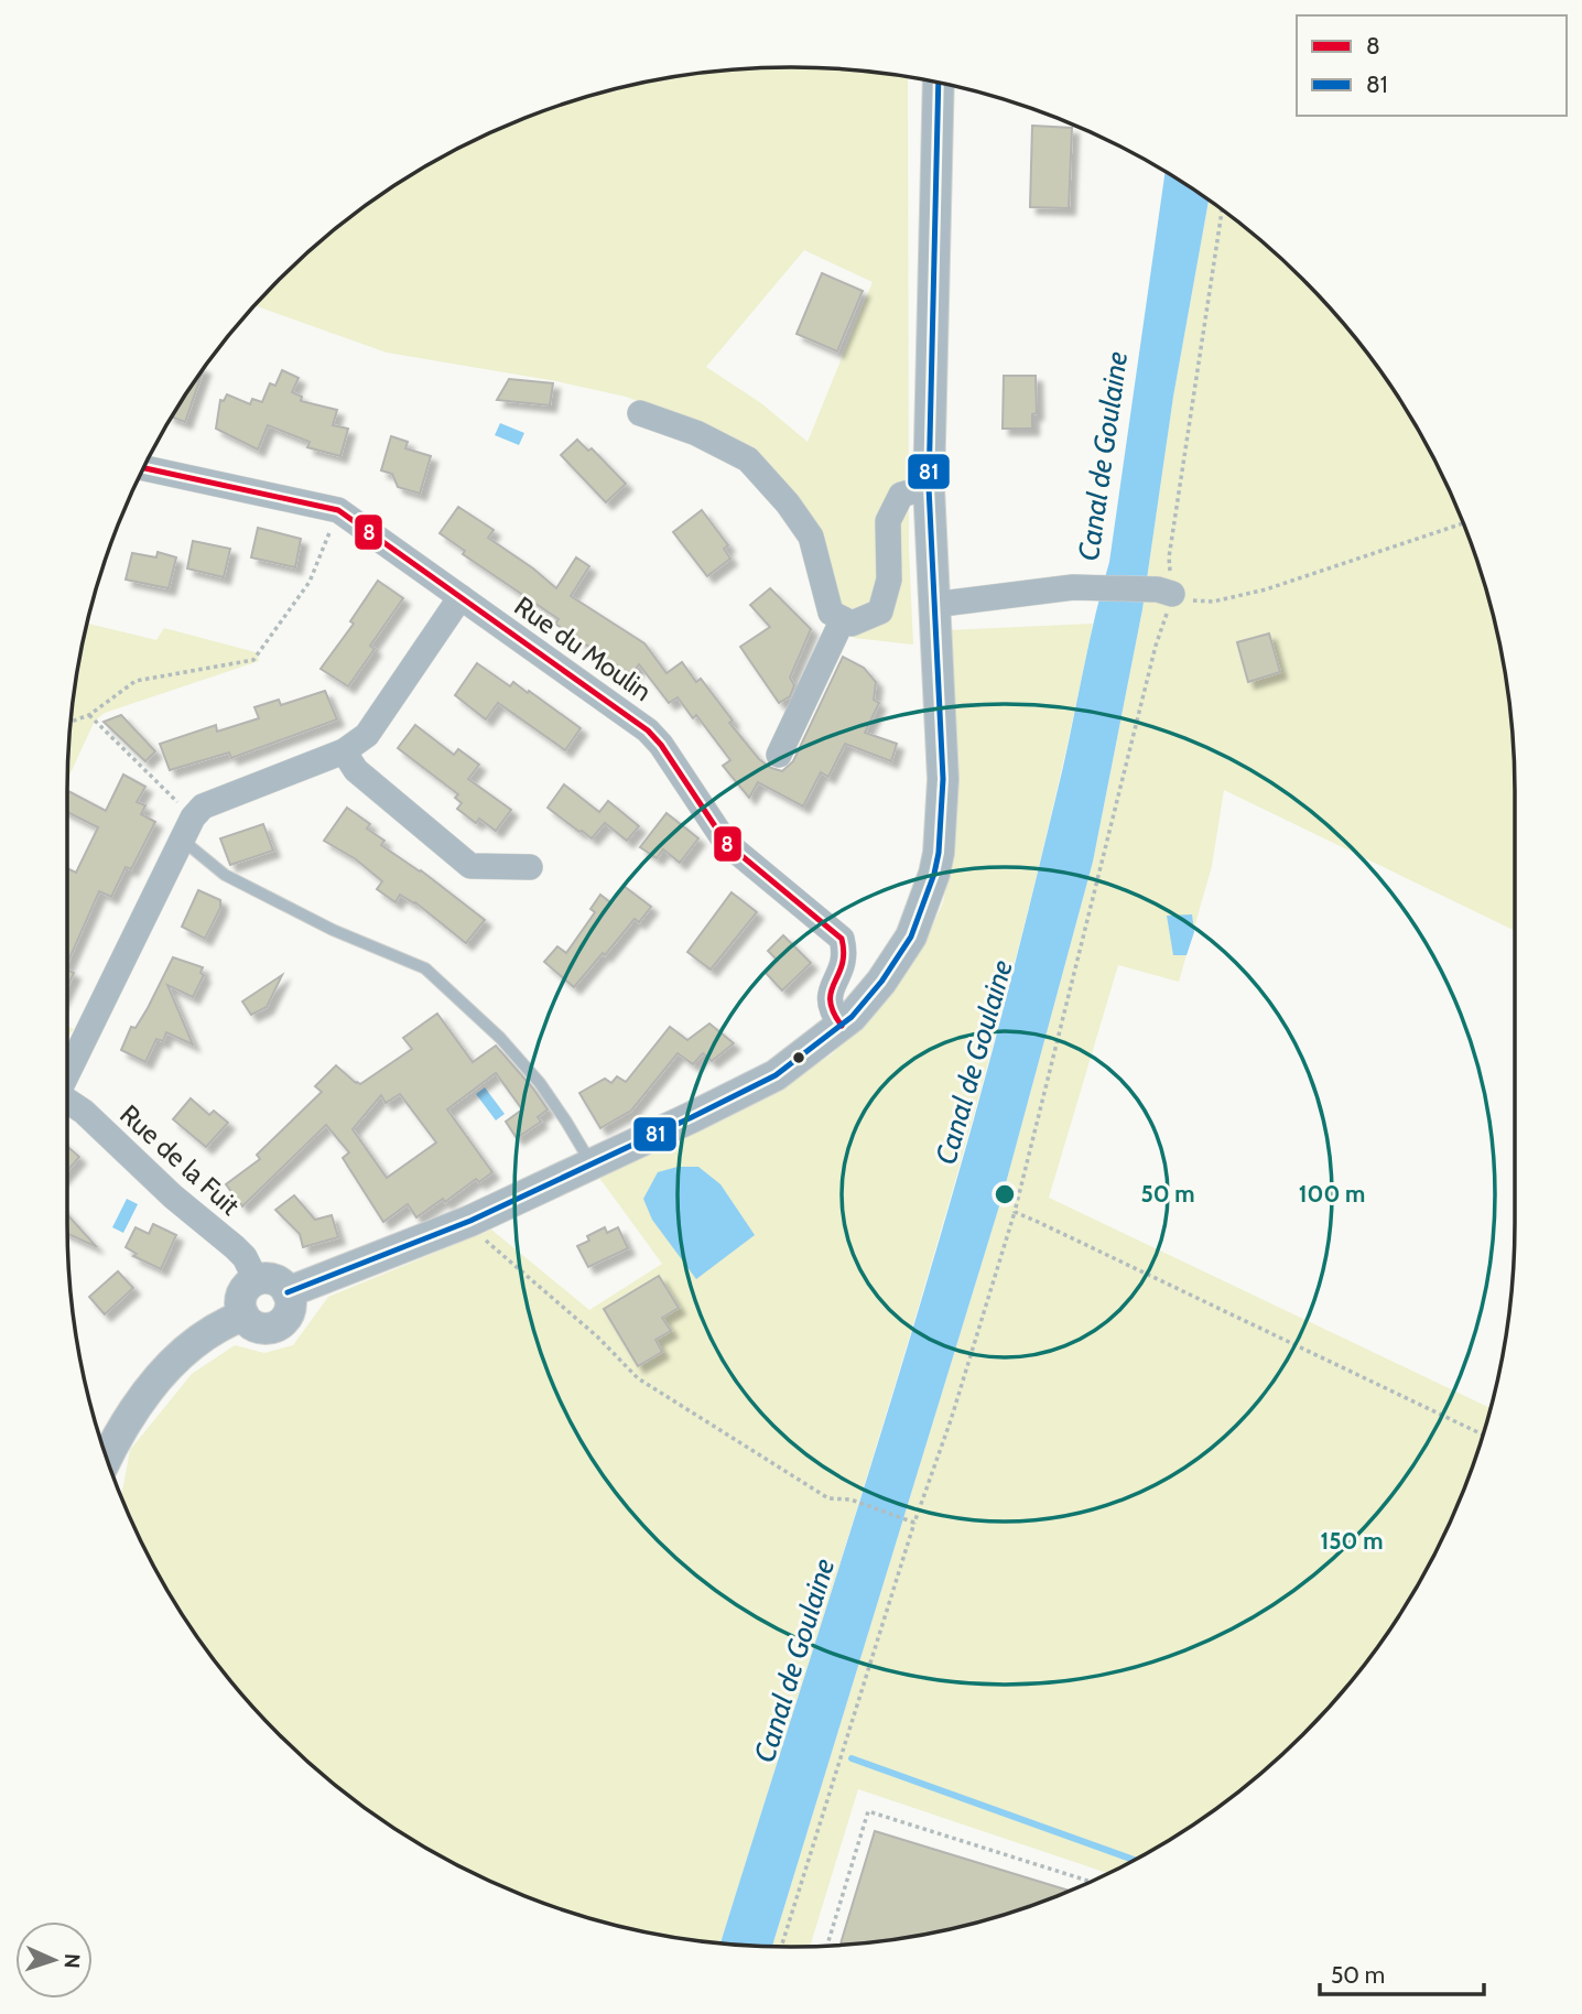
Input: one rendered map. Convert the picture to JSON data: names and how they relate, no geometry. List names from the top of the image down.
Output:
{
  "streets": {
    "street": ["Rue du Moulin", "Rue de la Fuit"]
  },
  "water": ["Canal de Goulaine"],
  "lines": ["transit line 81", "transit line 8"],
  "legend": ["8", "81"],
  "scale_bar": "50 m",
  "north": "right",
  "rings": ["50 m", "100 m", "150 m"]
}
